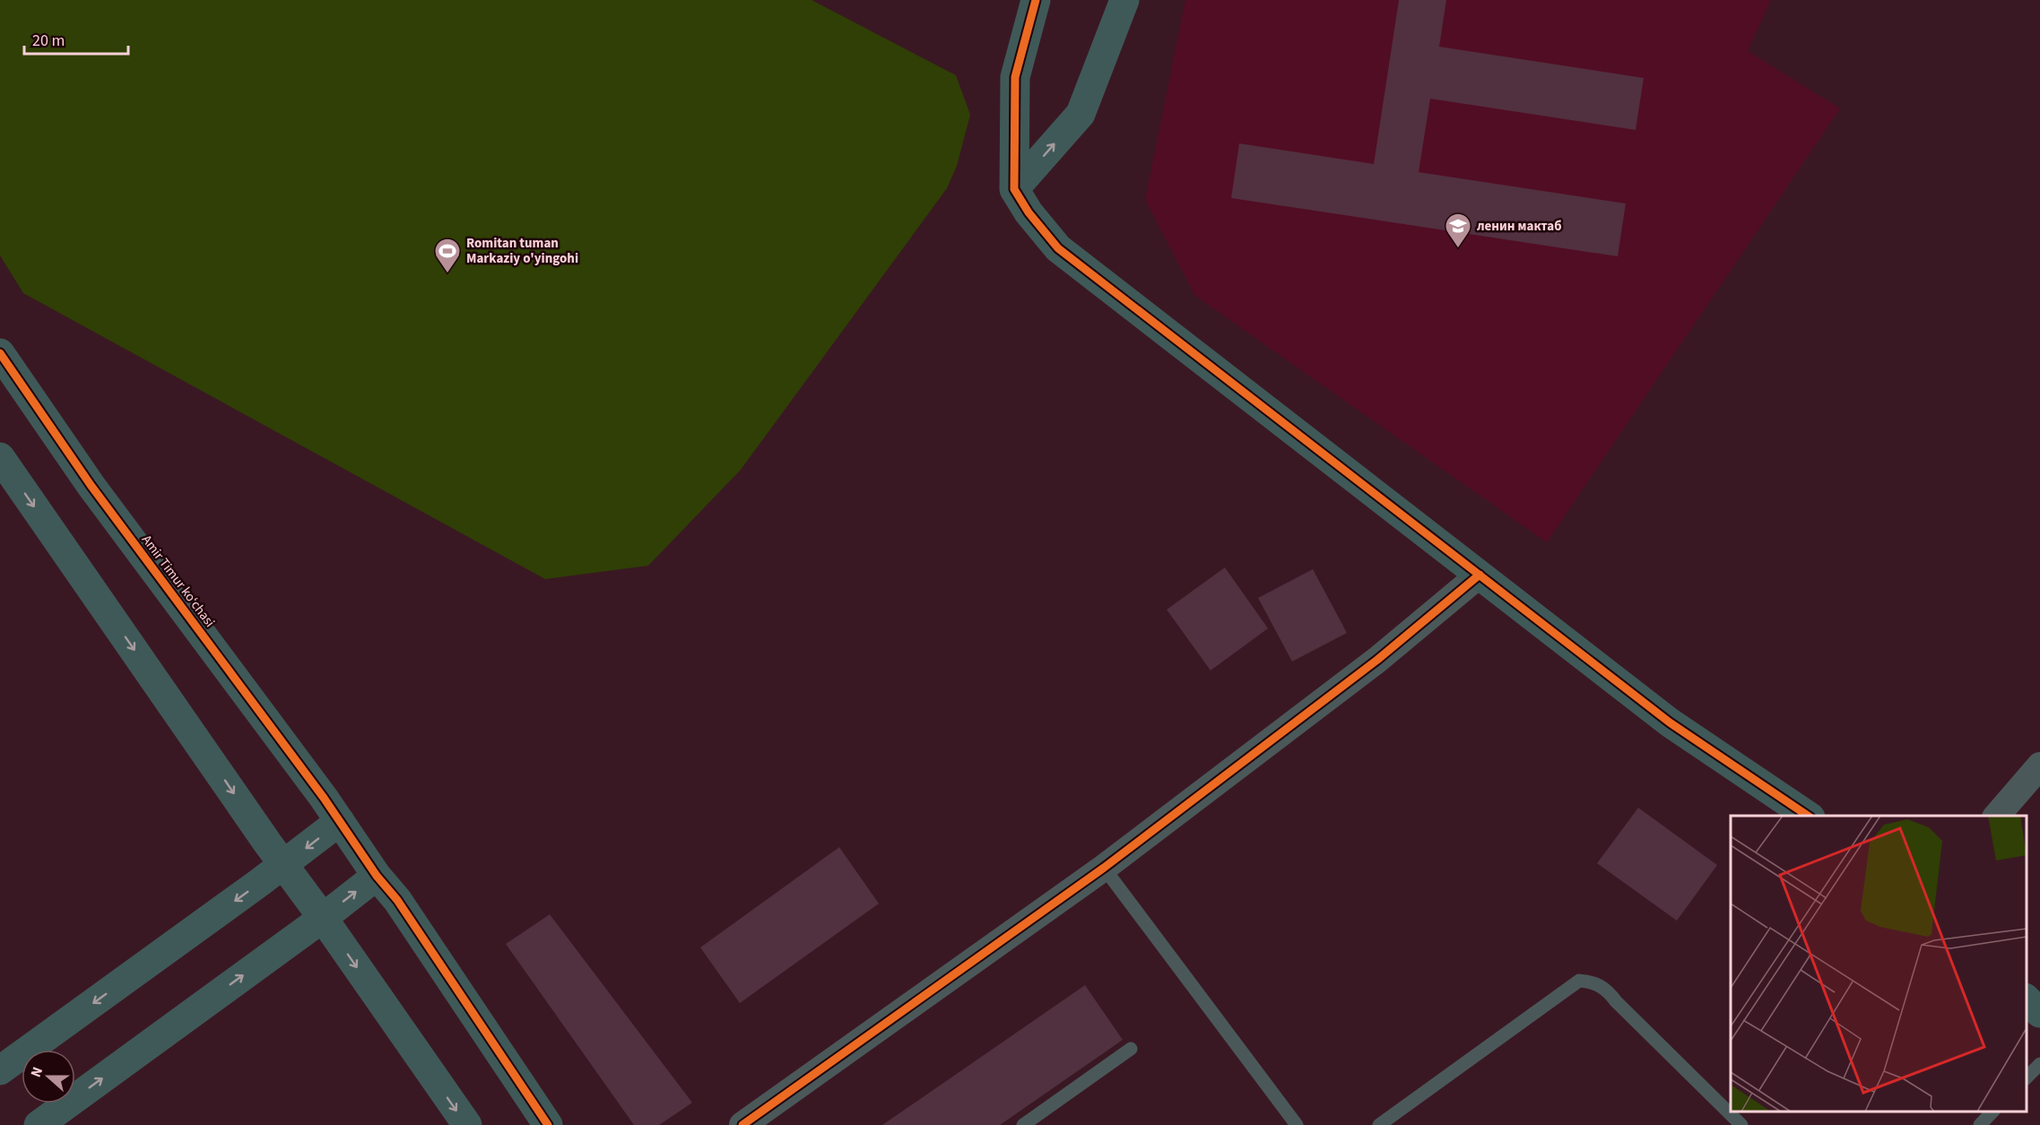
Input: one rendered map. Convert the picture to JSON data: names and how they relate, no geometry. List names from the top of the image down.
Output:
{
  "streets": {
    "street": ["Amir Timur ko‘chasi"]
  },
  "places": {
    "school or university": ["ленин мактаб"],
    "sports": ["Romitan tuman Markaziy o'yingohi"]
  },
  "scale_bar": "20 m",
  "north": "left"
}
